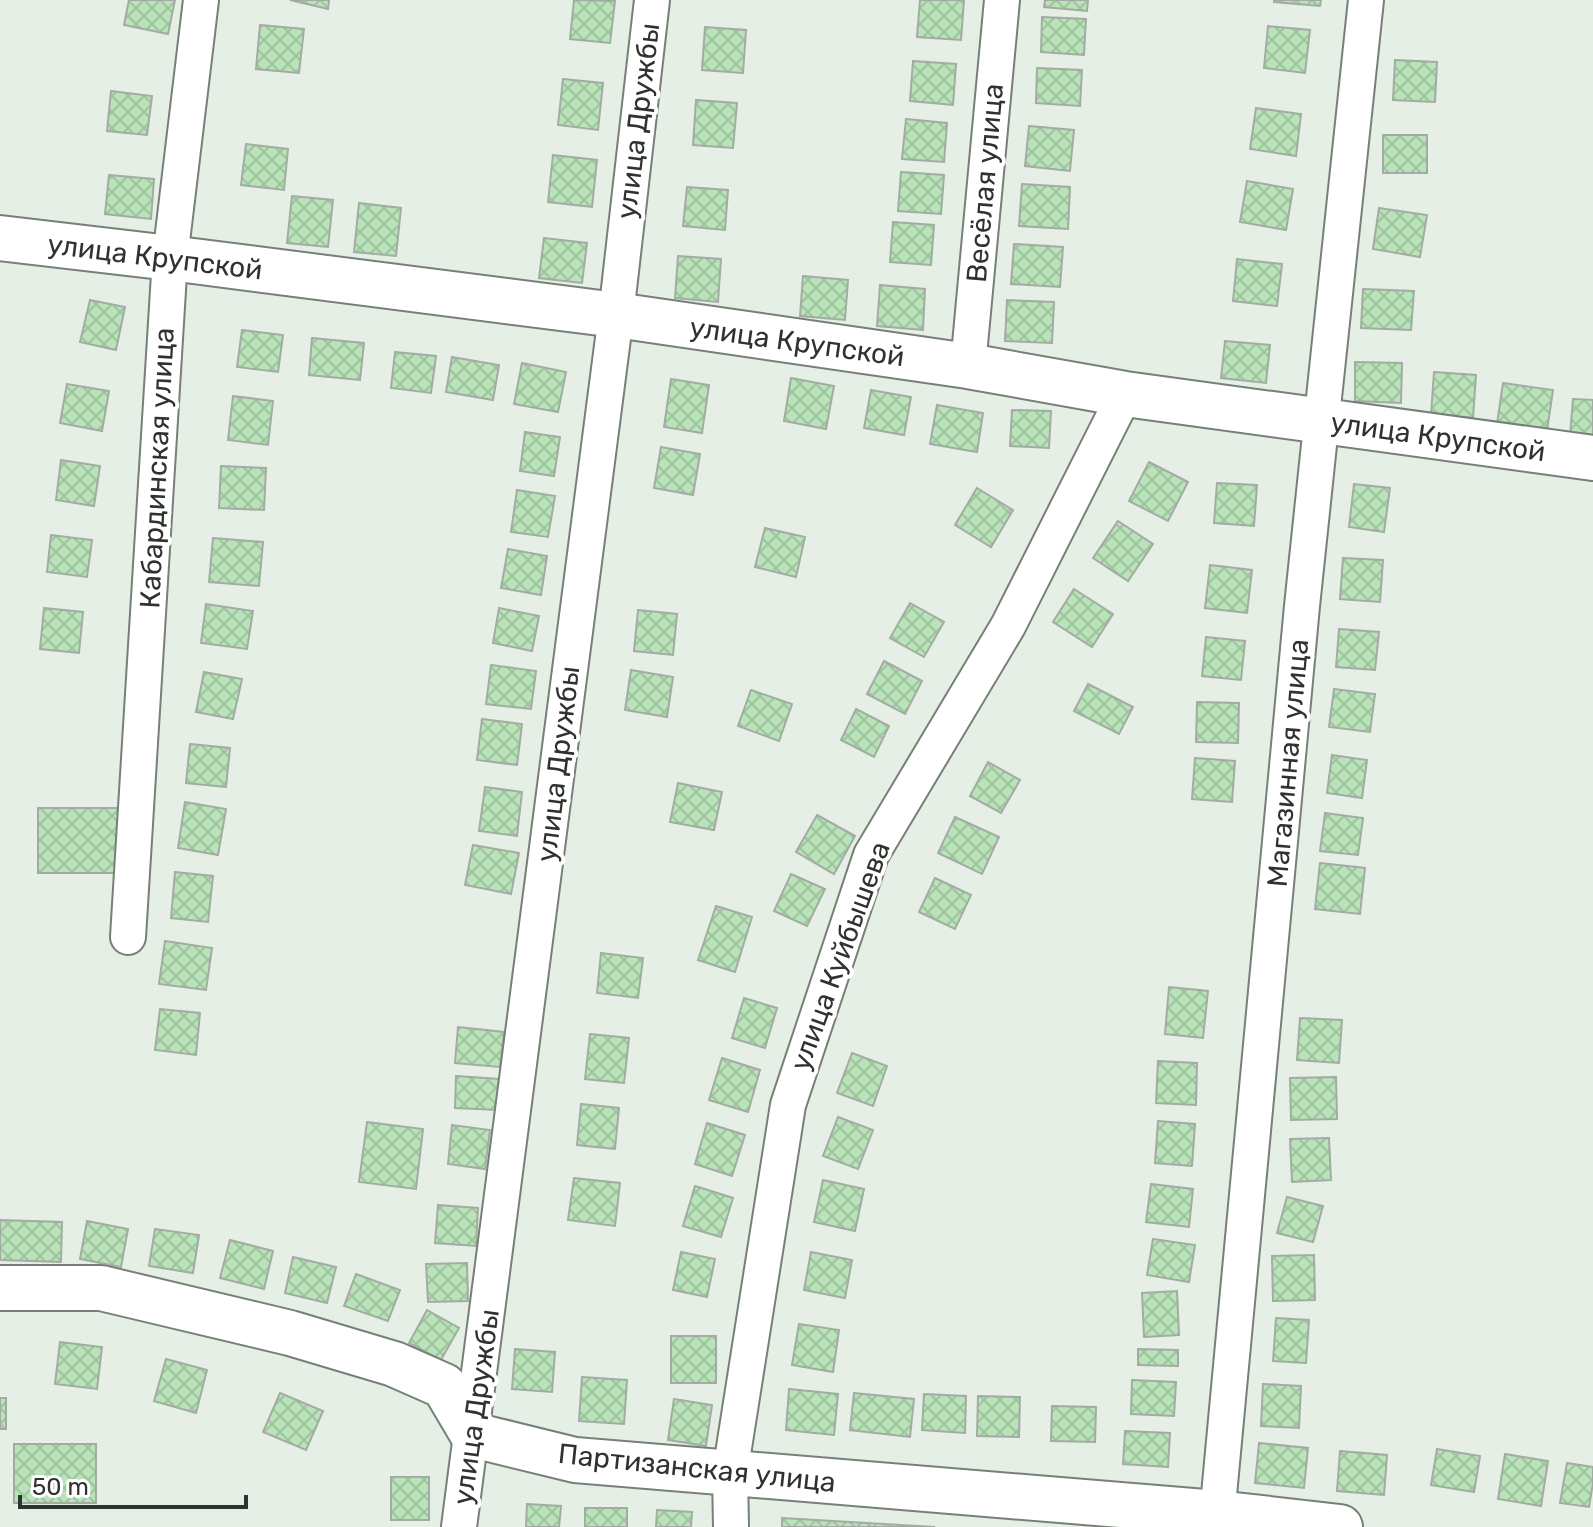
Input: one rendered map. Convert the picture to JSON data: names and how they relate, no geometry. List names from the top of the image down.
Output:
{
  "streets": {
    "street": [
      "улица Дружбы",
      "Весёлая улица",
      "улица Крупской",
      "Кабардинская улица",
      "Магазинная улица",
      "улица Куйбышева",
      "Партизанская улица"
    ]
  },
  "crossings": [
    ["улица Дружбы", "улица Крупской"],
    ["улица Дружбы", "Партизанская улица"],
    ["Весёлая улица", "улица Крупской"],
    ["улица Крупской", "Кабардинская улица"],
    ["улица Крупской", "Магазинная улица"],
    ["улица Крупской", "улица Куйбышева"],
    ["Магазинная улица", "Партизанская улица"],
    ["улица Куйбышева", "Партизанская улица"]
  ],
  "scale_bar": "50 m"
}
